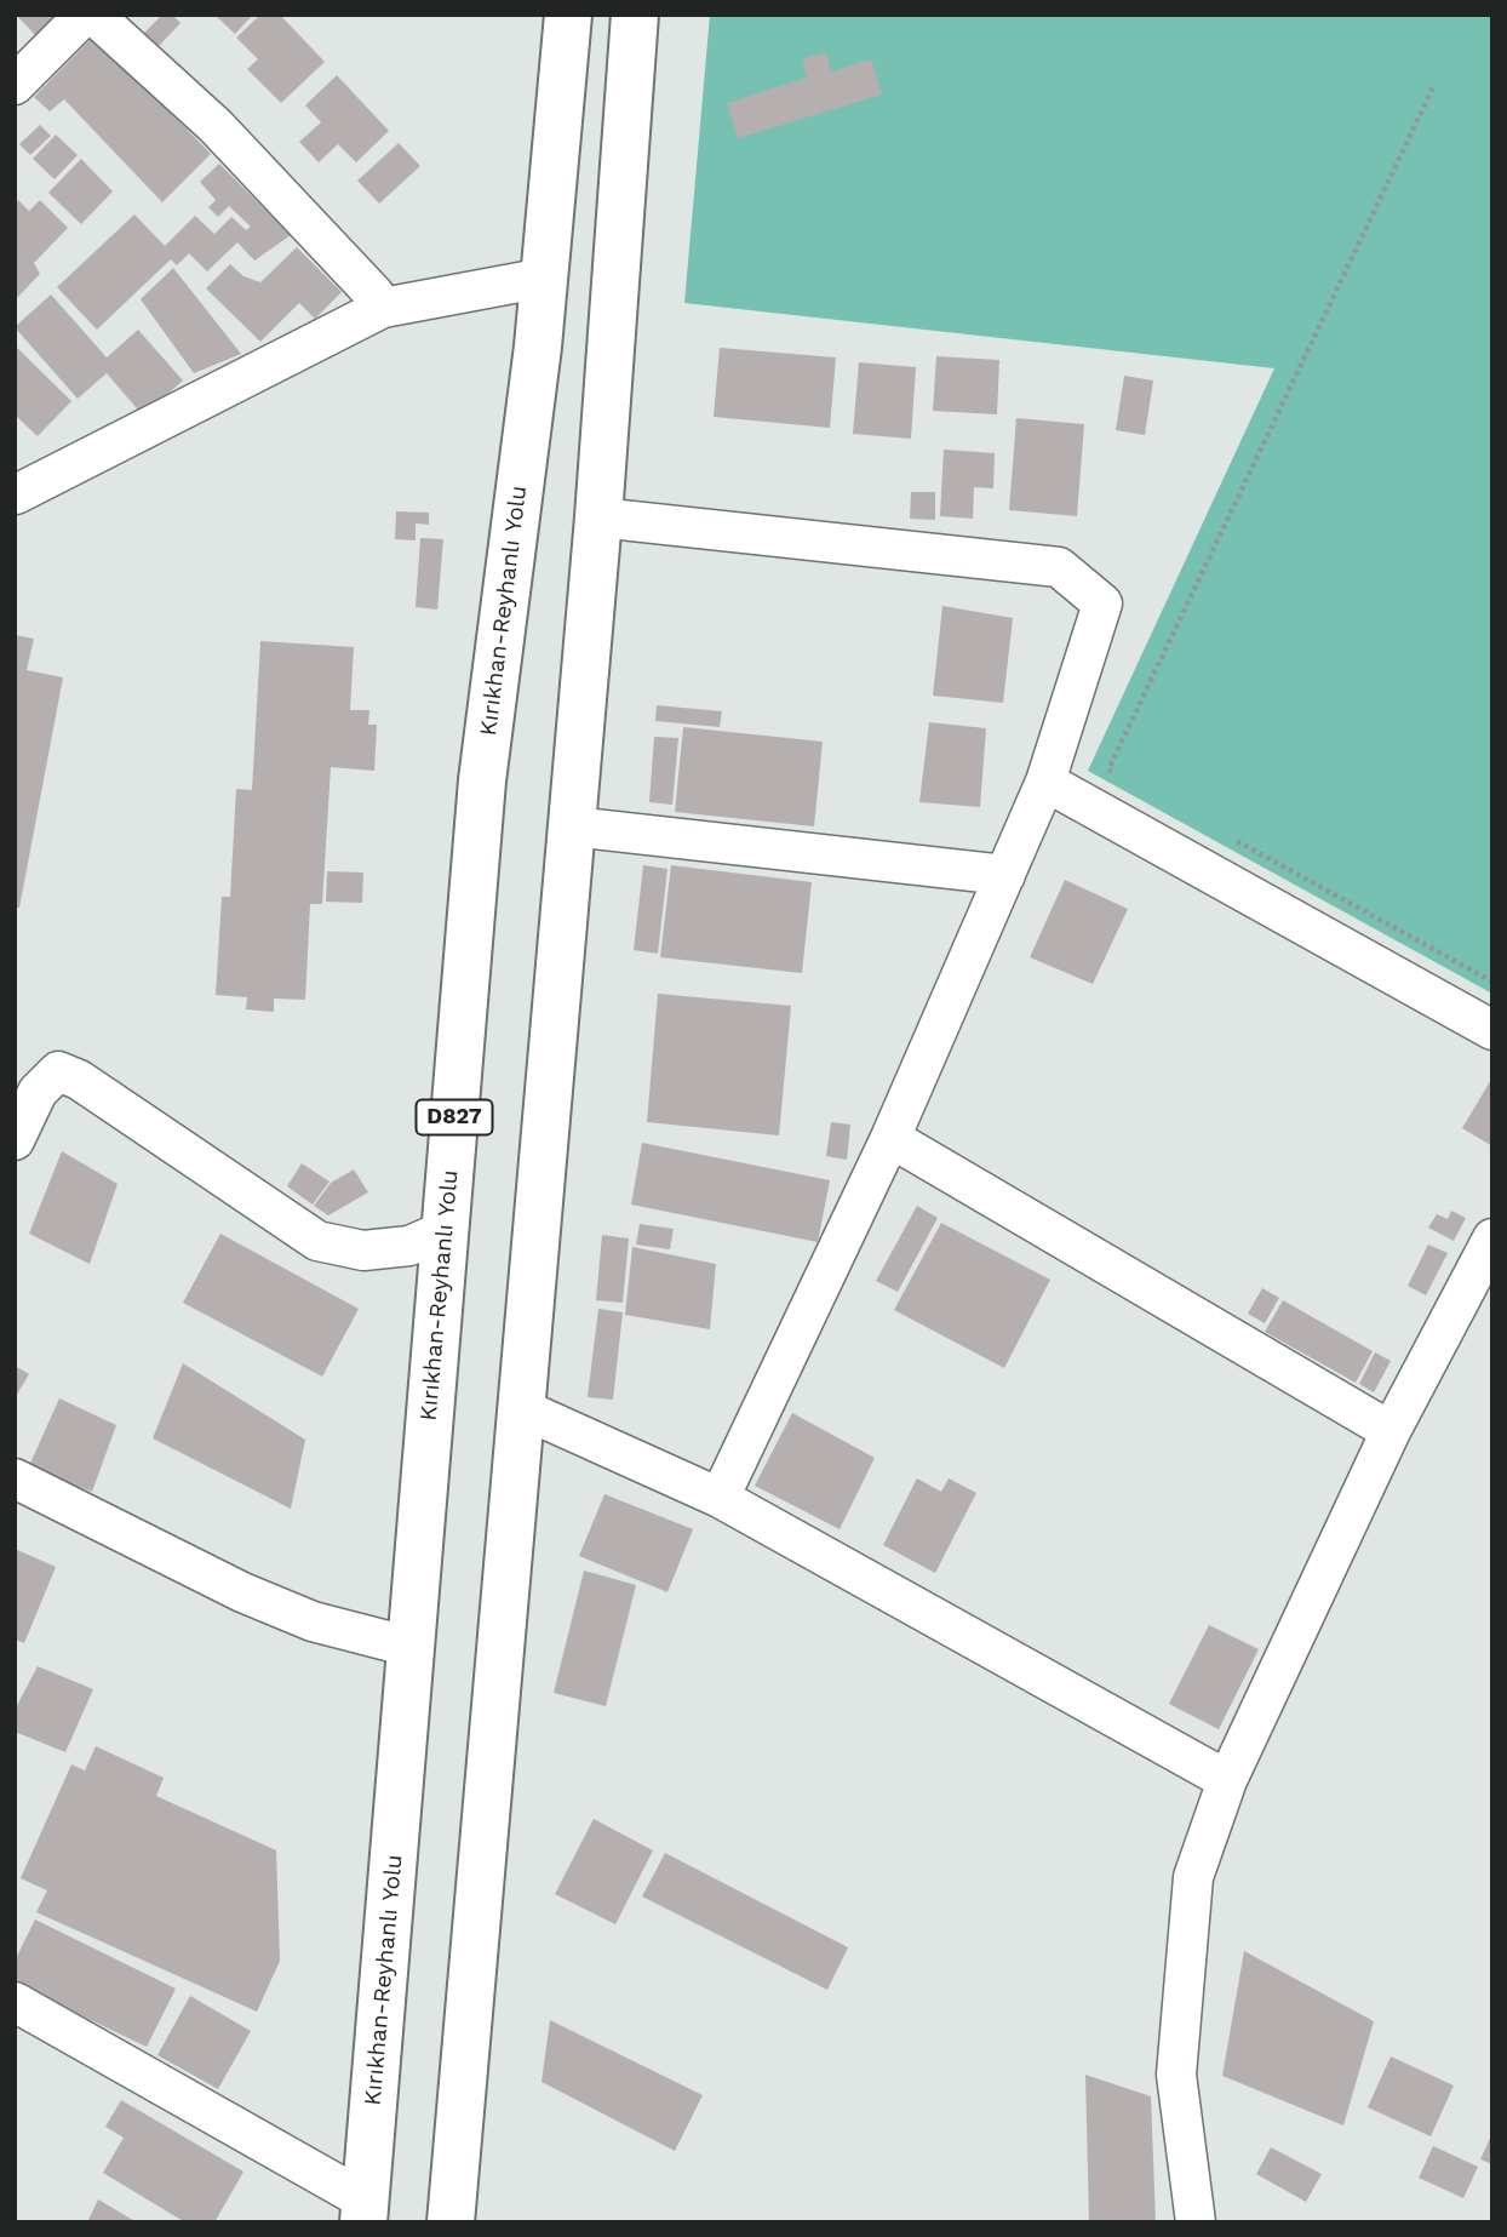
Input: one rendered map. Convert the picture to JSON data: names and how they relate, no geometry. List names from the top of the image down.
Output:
{
  "streets": {
    "highway": ["Kırıkhan-Reyhanlı Yolu", "D827"]
  }
}
